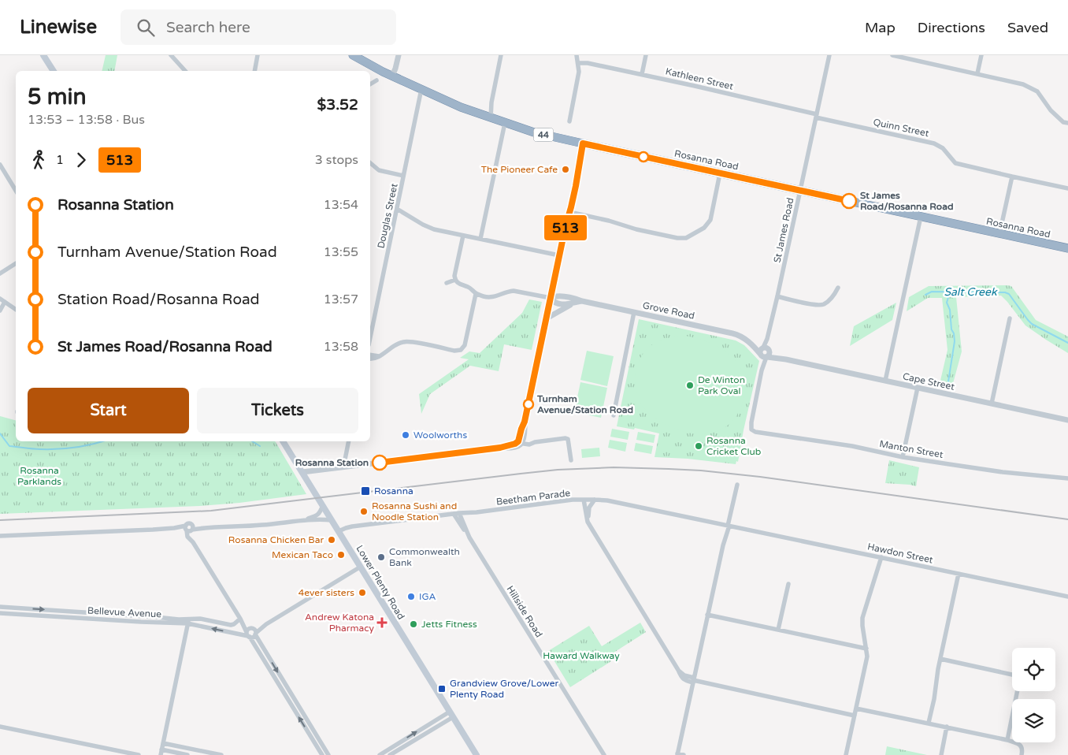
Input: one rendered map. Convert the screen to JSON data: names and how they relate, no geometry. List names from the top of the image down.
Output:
{
  "streets": {
    "highway": ["44", "Rosanna Road"],
    "main road": ["Lower Plenty Road"],
    "street": [
      "Kathleen Street",
      "Quinn Street",
      "Douglas Street",
      "St James Road",
      "Grove Road",
      "Cape Street",
      "Manton Street",
      "Beetham Parade",
      "Hawdon Street",
      "Hillside Road",
      "Bellevue Avenue"
    ]
  },
  "crossings": [
    ["Kathleen Street", "Quinn Street"],
    ["Kathleen Street", "St James Road"],
    ["Quinn Street", "St James Road"],
    ["Rosanna Road", "Douglas Street"],
    ["Rosanna Road", "St James Road"],
    ["St James Road", "Grove Road"],
    ["St James Road", "Cape Street"],
    ["St James Road", "Manton Street"],
    ["Grove Road", "Cape Street"],
    ["Beetham Parade", "Hawdon Street"],
    ["Beetham Parade", "Lower Plenty Road"],
    ["Beetham Parade", "Hillside Road"]
  ],
  "water": ["Salt Creek"],
  "parks": ["Rosanna Parklands", "Haward Walkway"],
  "places": {
    "other": [
      "The Pioneer Cafe",
      "St James Road/Rosanna Road",
      "De Winton Park Oval",
      "Turnham Avenue/Station Road",
      "Woolworths",
      "Rosanna Cricket Club",
      "Rosanna Station",
      "Rosanna Sushi and Noodle Station",
      "Rosanna Chicken Bar",
      "Mexican Taco",
      "Commonwealth Bank",
      "4ever sisters",
      "IGA",
      "Jetts Fitness"
    ],
    "transit": ["Rosanna", "Grandview Grove/Lower Plenty Road"],
    "health": ["Andrew Katona Pharmacy"]
  },
  "lines": ["bus line 513"],
  "page": {
    "header": "Linewise",
    "search": "Search here",
    "nav": ["Map", "Directions", "Saved"],
    "on_map": "513",
    "heading": ["5 min", "13:53 – 13:58 · Bus", "$3.52"],
    "legs": ["1", "513", "3 stops"],
    "list": [
      {
        "name": "Rosanna Station",
        "value": "13:54"
      },
      {
        "name": "Turnham Avenue/Station Road",
        "value": "13:55"
      },
      {
        "name": "Station Road/Rosanna Road",
        "value": "13:57"
      },
      {
        "name": "St James Road/Rosanna Road",
        "value": "13:58"
      }
    ],
    "buttons": ["Start", "Tickets"]
  }
}
